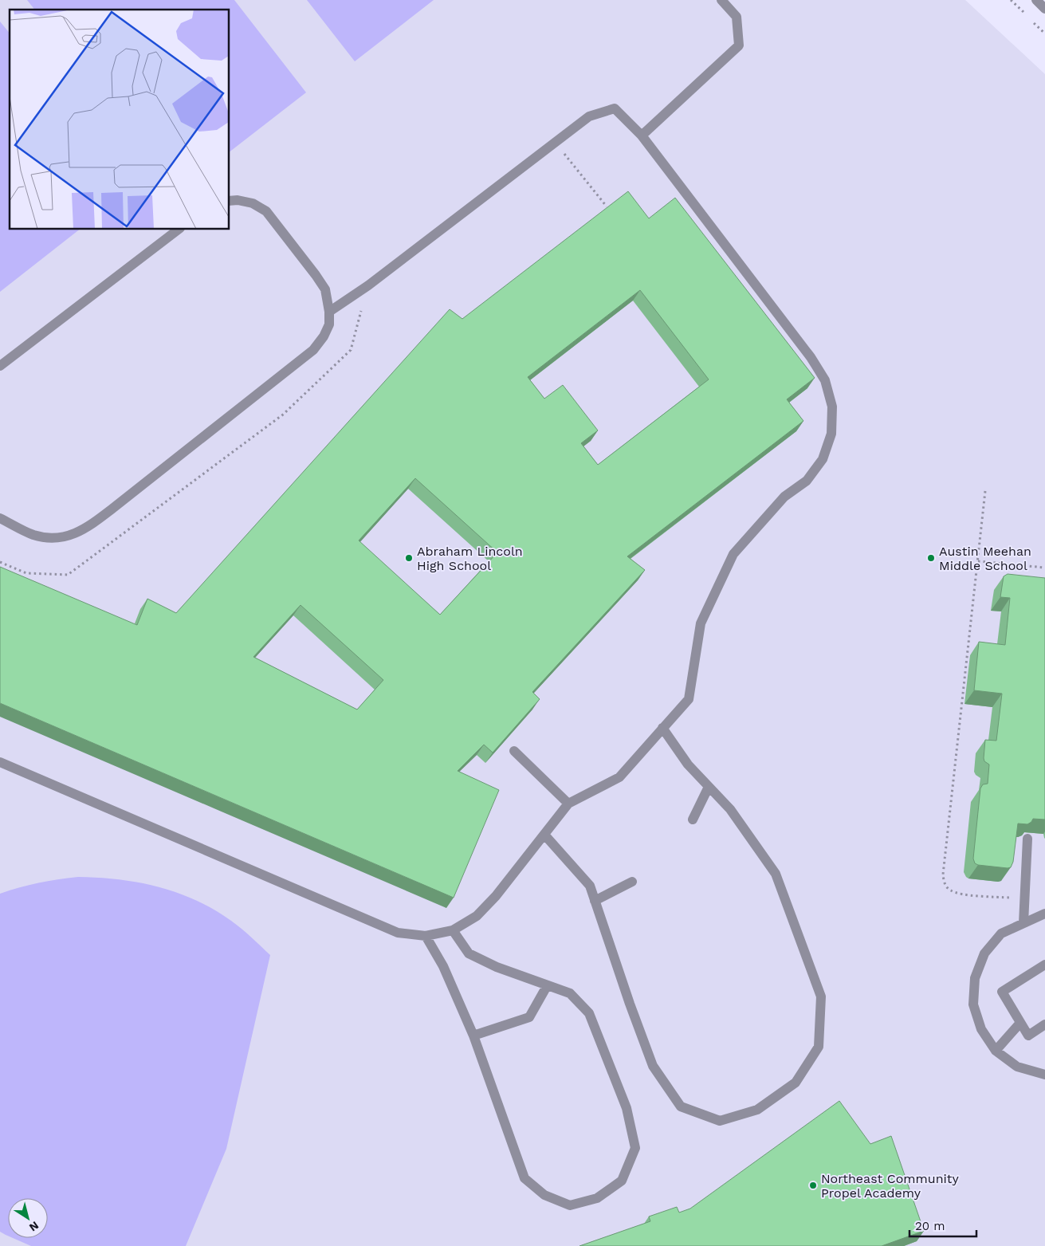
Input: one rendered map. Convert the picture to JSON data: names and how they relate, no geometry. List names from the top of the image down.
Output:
{
  "places": ["Abraham Lincoln High School", "Austin Meehan Middle School", "Northeast Community Propel Academy"],
  "scale_bar": "20 m",
  "north": "bottom right"
}
